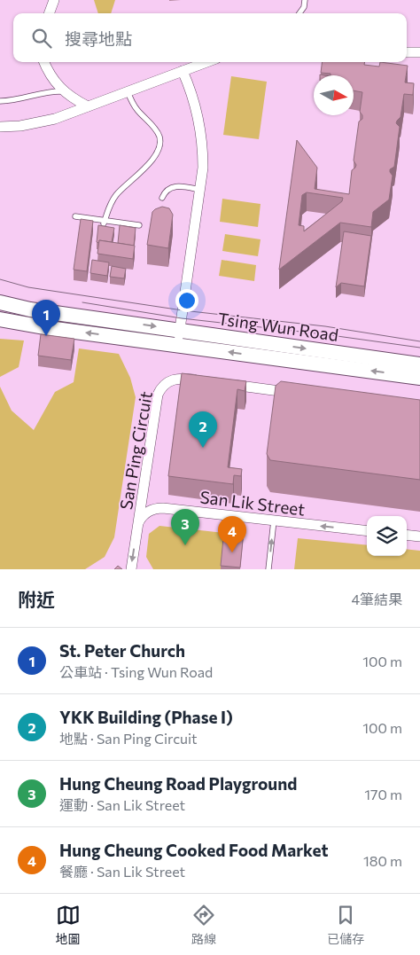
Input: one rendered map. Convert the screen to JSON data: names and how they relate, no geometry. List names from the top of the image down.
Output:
{
  "streets": {
    "main road": ["Tsing Wun Road"],
    "street": ["San Ping Circuit", "San Lik Street"]
  },
  "crossings": [
    ["San Ping Circuit", "San Lik Street"]
  ],
  "one_way": ["San Lik Street"],
  "north": "right",
  "page": {
    "search": "搜尋地點",
    "pins": [
      "1",
      "2",
      "3",
      "4"
    ],
    "heading": ["附近", "4筆結果"],
    "list": [
      {
        "mark": "1",
        "name": "St. Peter Church",
        "note": "公車站 · Tsing Wun Road",
        "value": "100 m"
      },
      {
        "mark": "2",
        "name": "YKK Building (Phase I)",
        "note": "地點 · San Ping Circuit",
        "value": "100 m"
      },
      {
        "mark": "3",
        "name": "Hung Cheung Road Playground",
        "note": "運動 · San Lik Street",
        "value": "170 m"
      },
      {
        "mark": "4",
        "name": "Hung Cheung Cooked Food Market",
        "note": "餐廳 · San Lik Street",
        "value": "180 m"
      }
    ],
    "nav": ["地圖", "路線", "已儲存"]
  }
}
